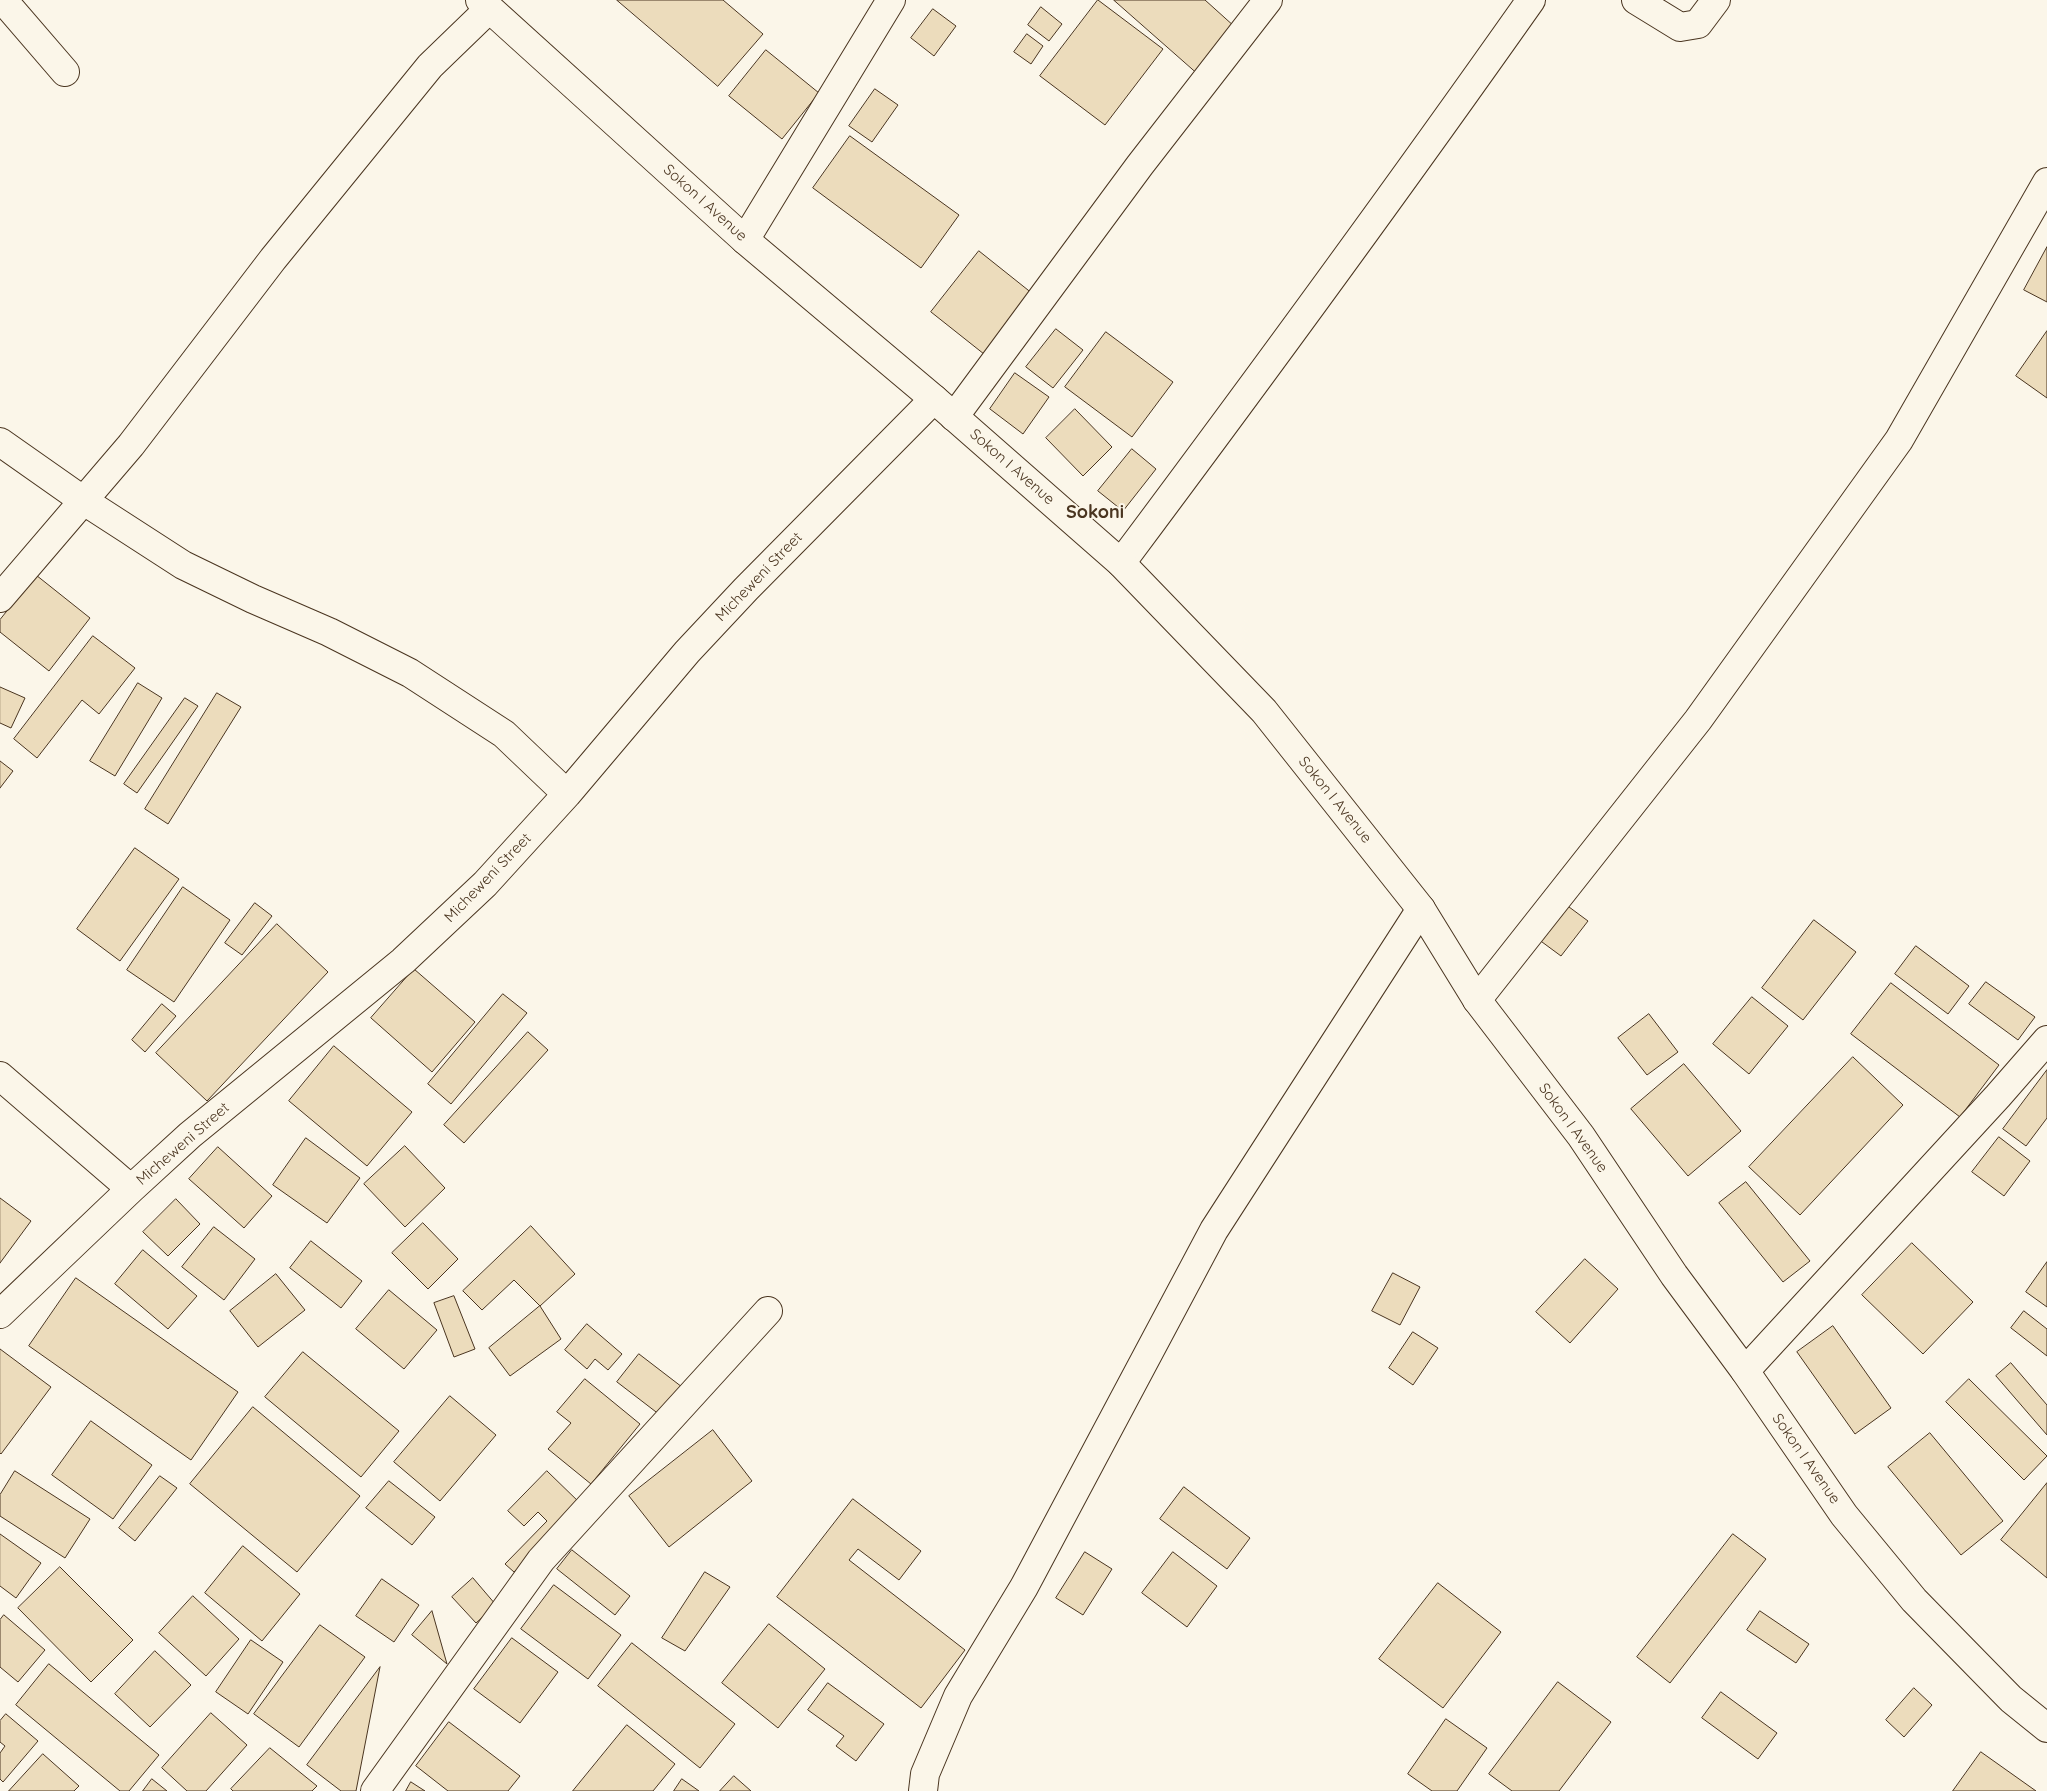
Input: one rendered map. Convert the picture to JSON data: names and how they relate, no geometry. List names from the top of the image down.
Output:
{
  "streets": {
    "street": ["Sokon I Avenue", "Micheweni Street"]
  },
  "crossings": [
    ["Sokon I Avenue", "Micheweni Street"]
  ],
  "districts": ["Sokoni"]
}
